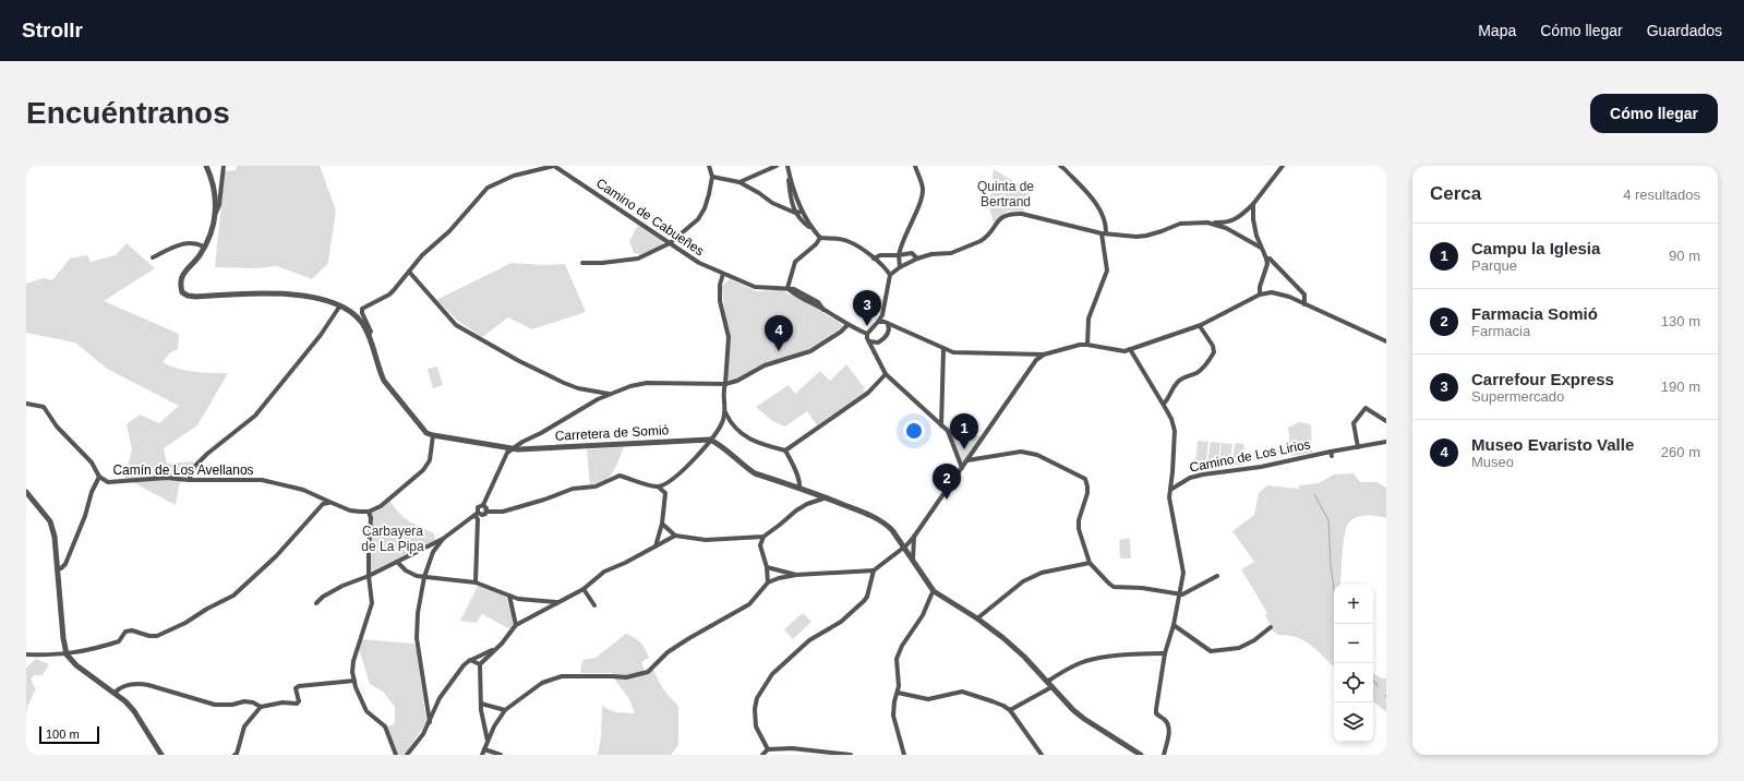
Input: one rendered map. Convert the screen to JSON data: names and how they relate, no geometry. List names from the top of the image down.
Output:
{
  "streets": {
    "street": [
      "Camino de Cabueñes",
      "Carretera de Somió",
      "Camino de Los Lirios",
      "Camín de Los Avellanos"
    ]
  },
  "parks": ["Quinta de Bertrand", "Carbayera de La Pipa"],
  "scale_bar": "100 m",
  "page": {
    "header": "Strollr",
    "nav": ["Mapa", "Cómo llegar", "Guardados"],
    "buttons": "Cómo llegar",
    "title": "Encuéntranos",
    "heading": ["Cerca", "4 resultados"],
    "list": [
      {
        "mark": "1",
        "name": "Campu la Iglesia",
        "note": "Parque",
        "value": "90 m"
      },
      {
        "mark": "2",
        "name": "Farmacia Somió",
        "note": "Farmacia",
        "value": "130 m"
      },
      {
        "mark": "3",
        "name": "Carrefour Express",
        "note": "Supermercado",
        "value": "190 m"
      },
      {
        "mark": "4",
        "name": "Museo Evaristo Valle",
        "note": "Museo",
        "value": "260 m"
      }
    ],
    "pins": [
      "3",
      "4",
      "1",
      "2"
    ],
    "map_buttons": ["+", "−"],
    "scale": "100 m"
  }
}
